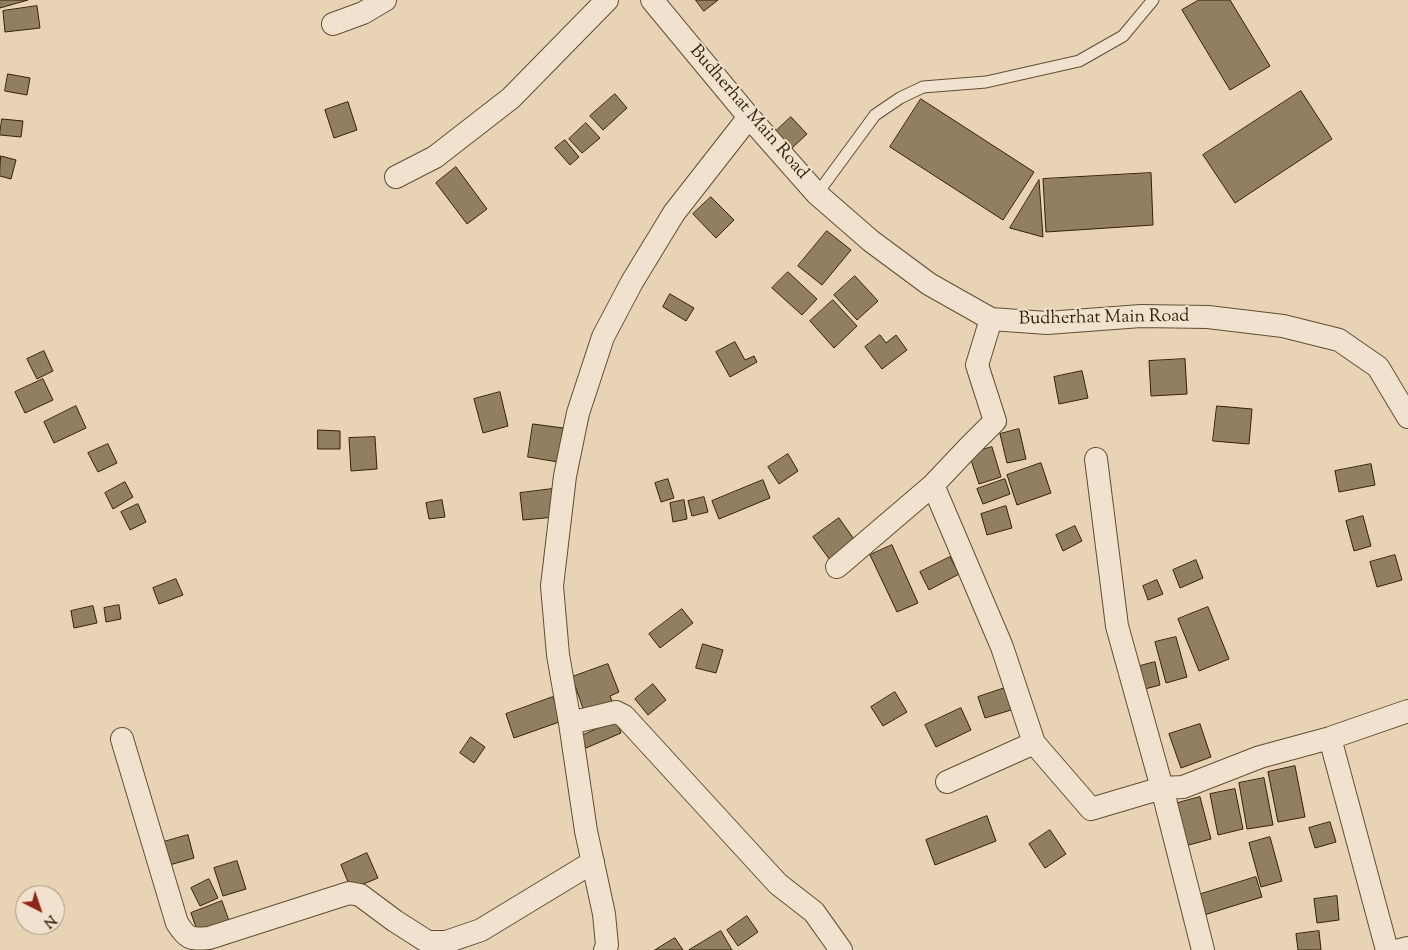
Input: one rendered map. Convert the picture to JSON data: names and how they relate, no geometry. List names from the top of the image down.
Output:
{
  "streets": {
    "street": ["Budherhat Main Road"]
  },
  "north": "bottom right"
}
